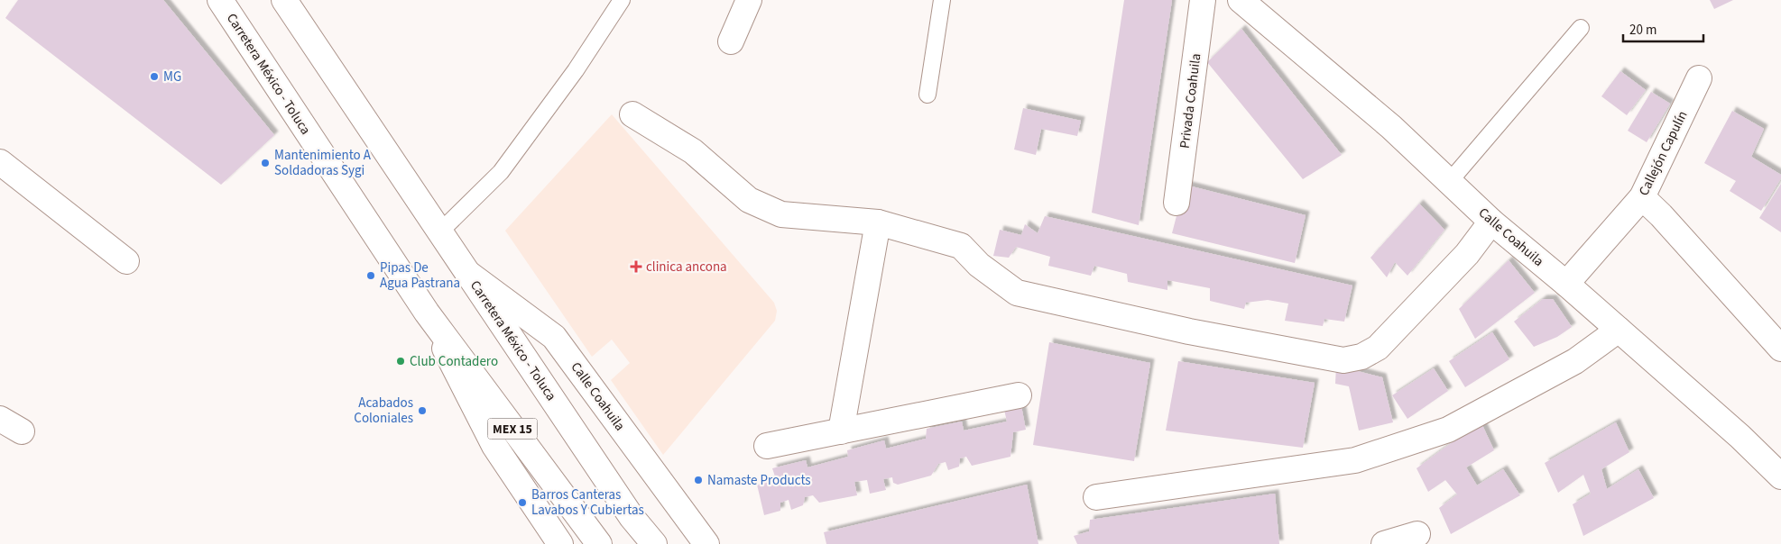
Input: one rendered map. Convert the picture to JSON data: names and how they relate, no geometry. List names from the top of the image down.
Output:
{
  "streets": {
    "street": [
      "Carretera México - Toluca",
      "Privada Coahuila",
      "Callejón Capulín",
      "Calle Coahuila",
      "MEX 15"
    ]
  },
  "crossings": [
    ["Carretera México - Toluca", "Calle Coahuila"],
    ["Callejón Capulín", "Calle Coahuila"]
  ],
  "places": {
    "other": [
      "MG",
      "Mantenimiento A Soldadoras Sygi",
      "Pipas De Agua Pastrana",
      "Club Contadero",
      "Acabados Coloniales",
      "Namaste Products",
      "Barros Canteras Lavabos Y Cubiertas"
    ],
    "health": ["clinica ancona"]
  },
  "scale_bar": "20 m"
}
